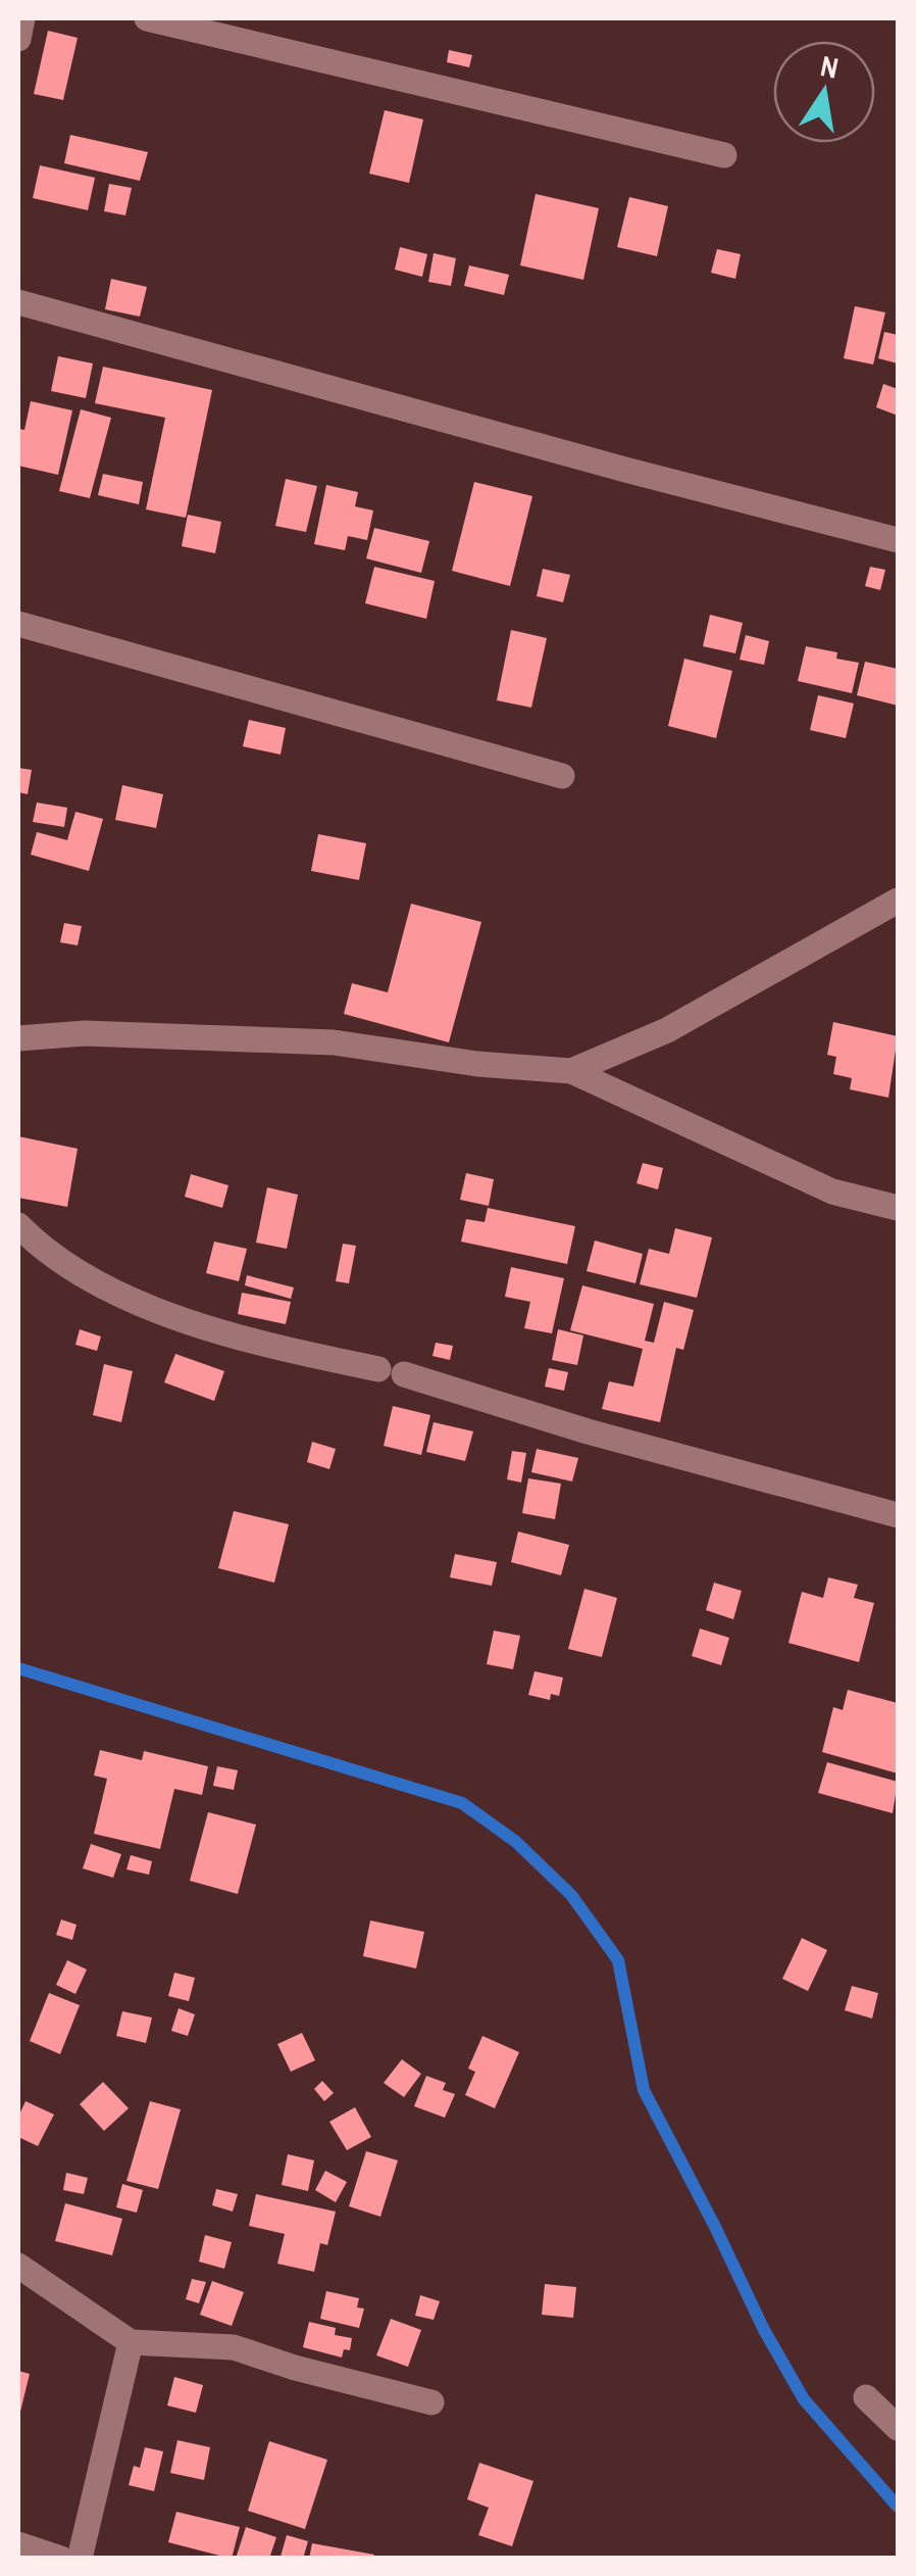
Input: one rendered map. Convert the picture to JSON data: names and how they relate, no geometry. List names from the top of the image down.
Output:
{
  "north": "top"
}
